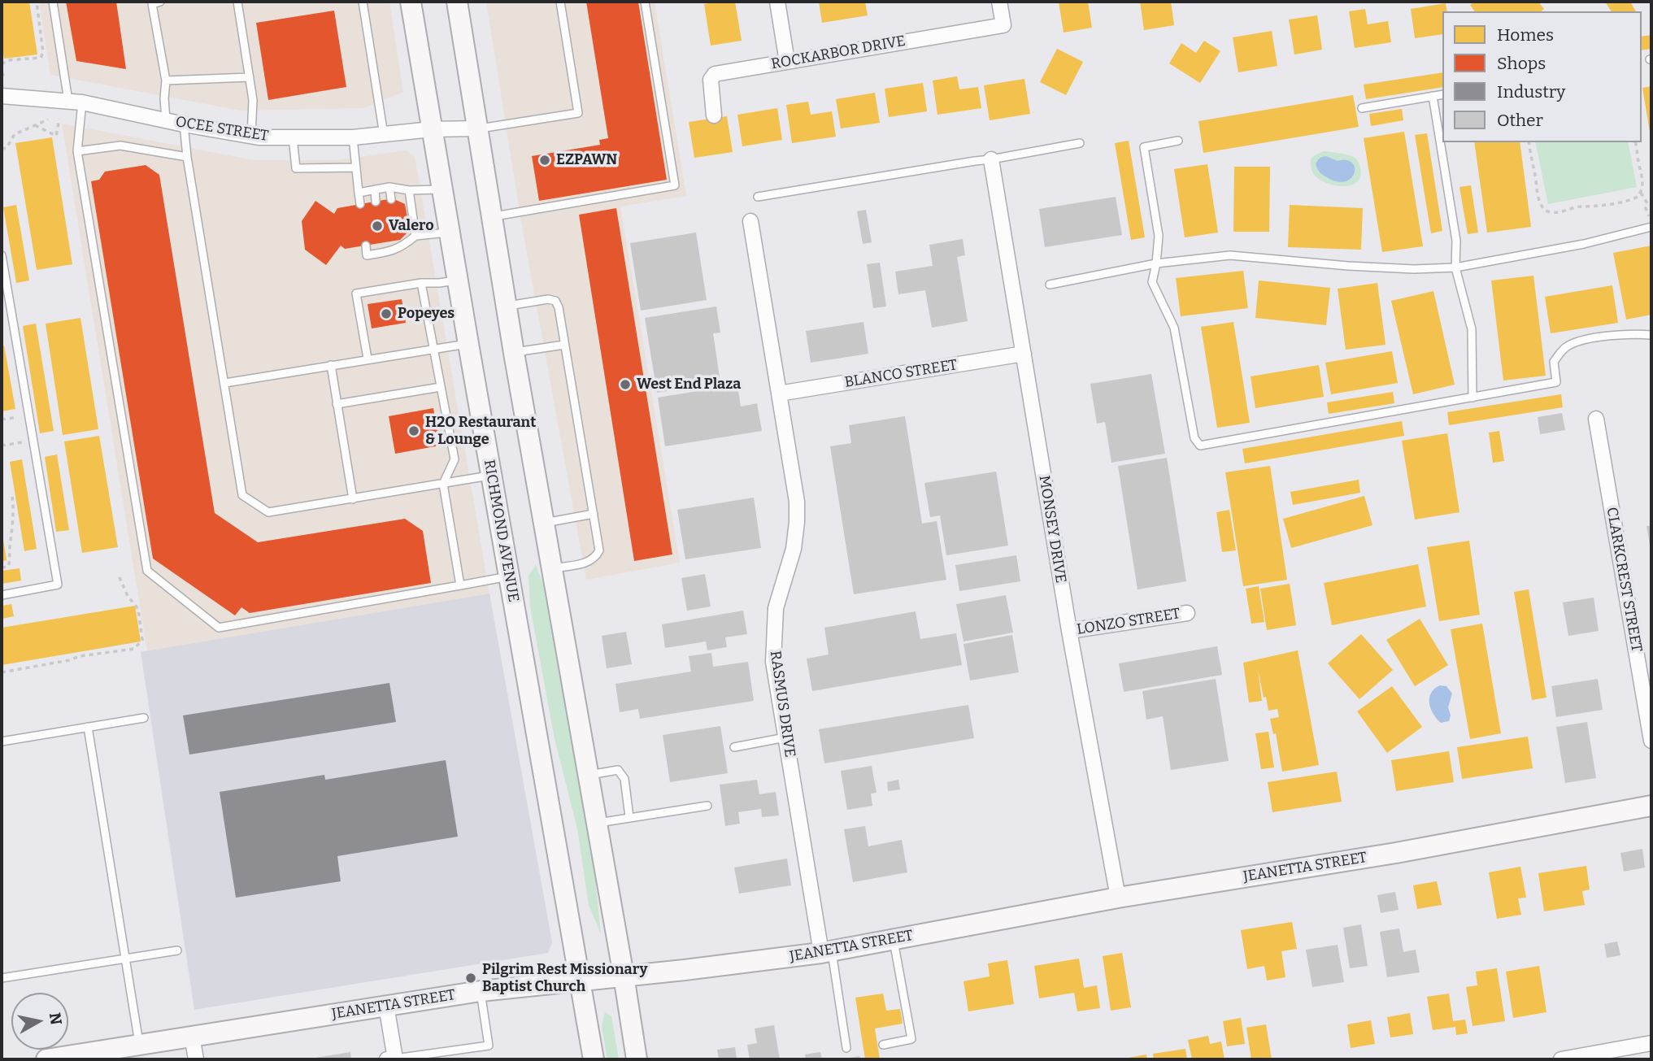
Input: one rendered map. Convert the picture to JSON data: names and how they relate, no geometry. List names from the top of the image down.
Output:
{
  "streets": {
    "main road": ["RICHMOND AVENUE", "JEANETTA STREET"],
    "street": [
      "ROCKARBOR DRIVE",
      "OCEE STREET",
      "BLANCO STREET",
      "MONSEY DRIVE",
      "CLARKCREST STREET",
      "LONZO STREET",
      "RASMUS DRIVE"
    ]
  },
  "crossings": [
    ["OCEE STREET", "RICHMOND AVENUE"],
    ["BLANCO STREET", "MONSEY DRIVE"],
    ["BLANCO STREET", "RASMUS DRIVE"],
    ["MONSEY DRIVE", "LONZO STREET"],
    ["MONSEY DRIVE", "JEANETTA STREET"],
    ["RICHMOND AVENUE", "JEANETTA STREET"],
    ["RASMUS DRIVE", "JEANETTA STREET"]
  ],
  "places": [
    "EZPAWN",
    "Valero",
    "Popeyes",
    "West End Plaza",
    "H2O Restaurant & Lounge",
    "Pilgrim Rest Missionary Baptist Church"
  ],
  "legend": [
    "Homes",
    "Shops",
    "Industry",
    "Other"
  ],
  "north": "right"
}
